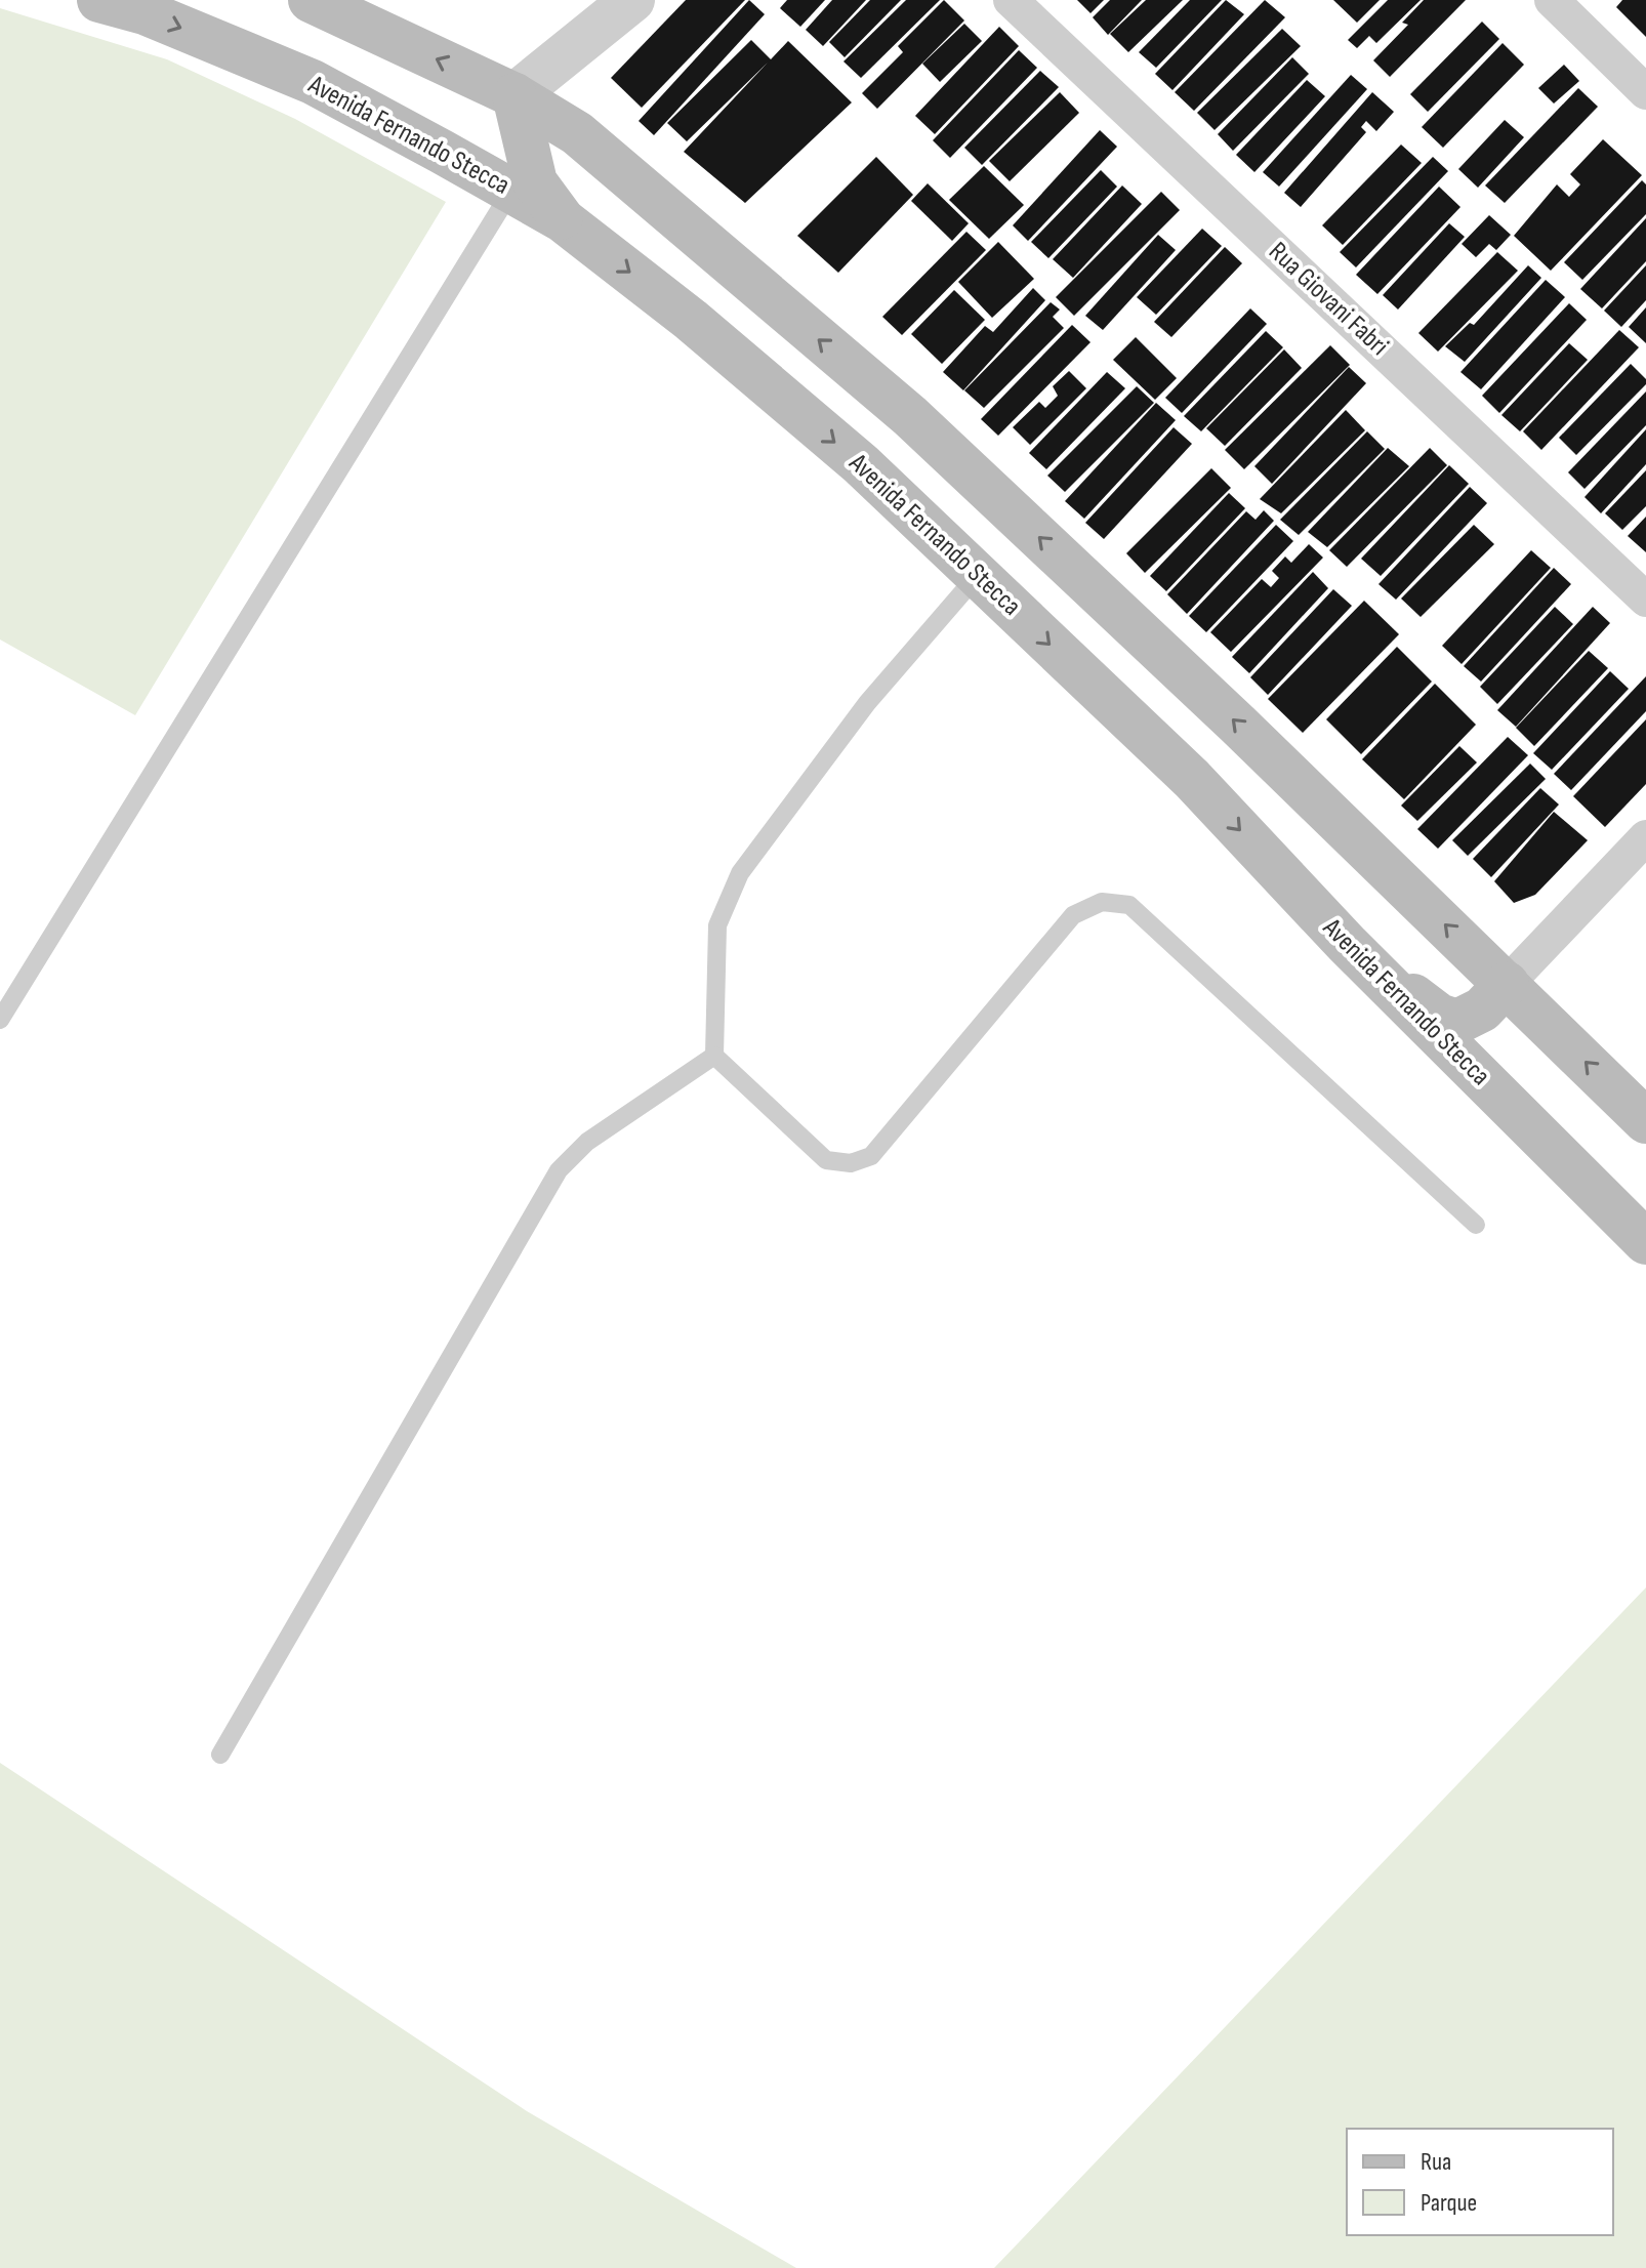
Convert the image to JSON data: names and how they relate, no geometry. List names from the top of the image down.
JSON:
{
  "streets": {
    "main road": ["Avenida Fernando Stecca"],
    "street": ["Rua Giovani Fabri"]
  },
  "legend": ["Rua", "Parque"]
}
